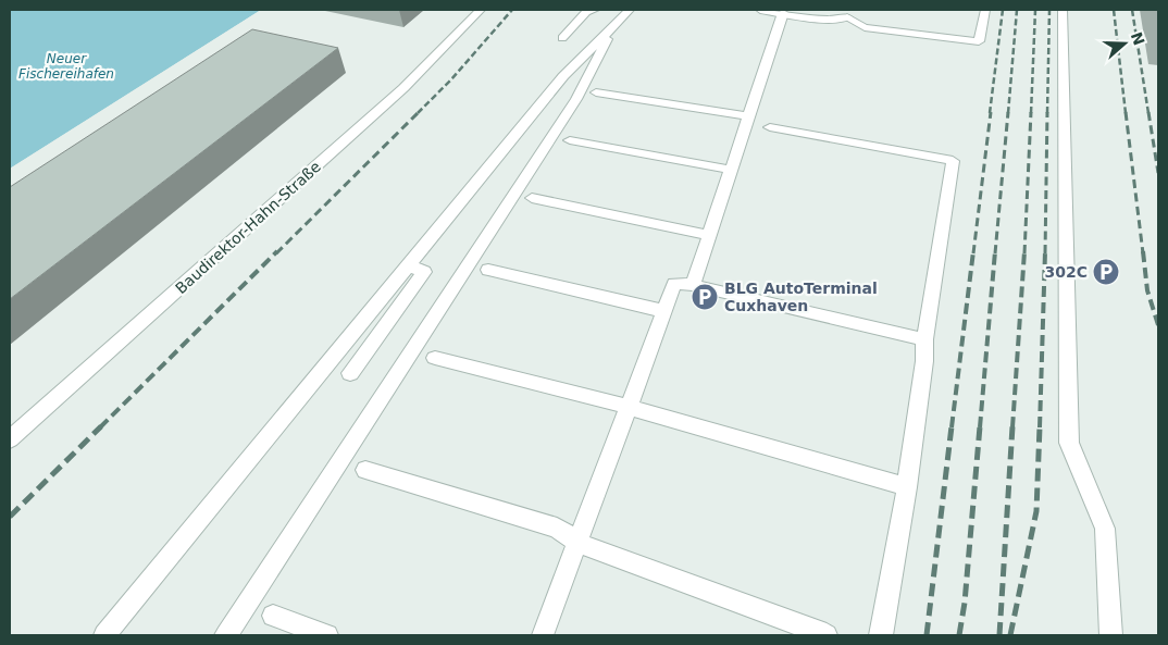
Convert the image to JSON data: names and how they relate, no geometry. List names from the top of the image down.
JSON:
{
  "streets": {
    "street": ["Baudirektor-Hahn-Straße"]
  },
  "water": ["Neuer Fischereihafen"],
  "places": {
    "parking": ["302C", "BLG AutoTerminal Cuxhaven"]
  },
  "north": "right"
}
